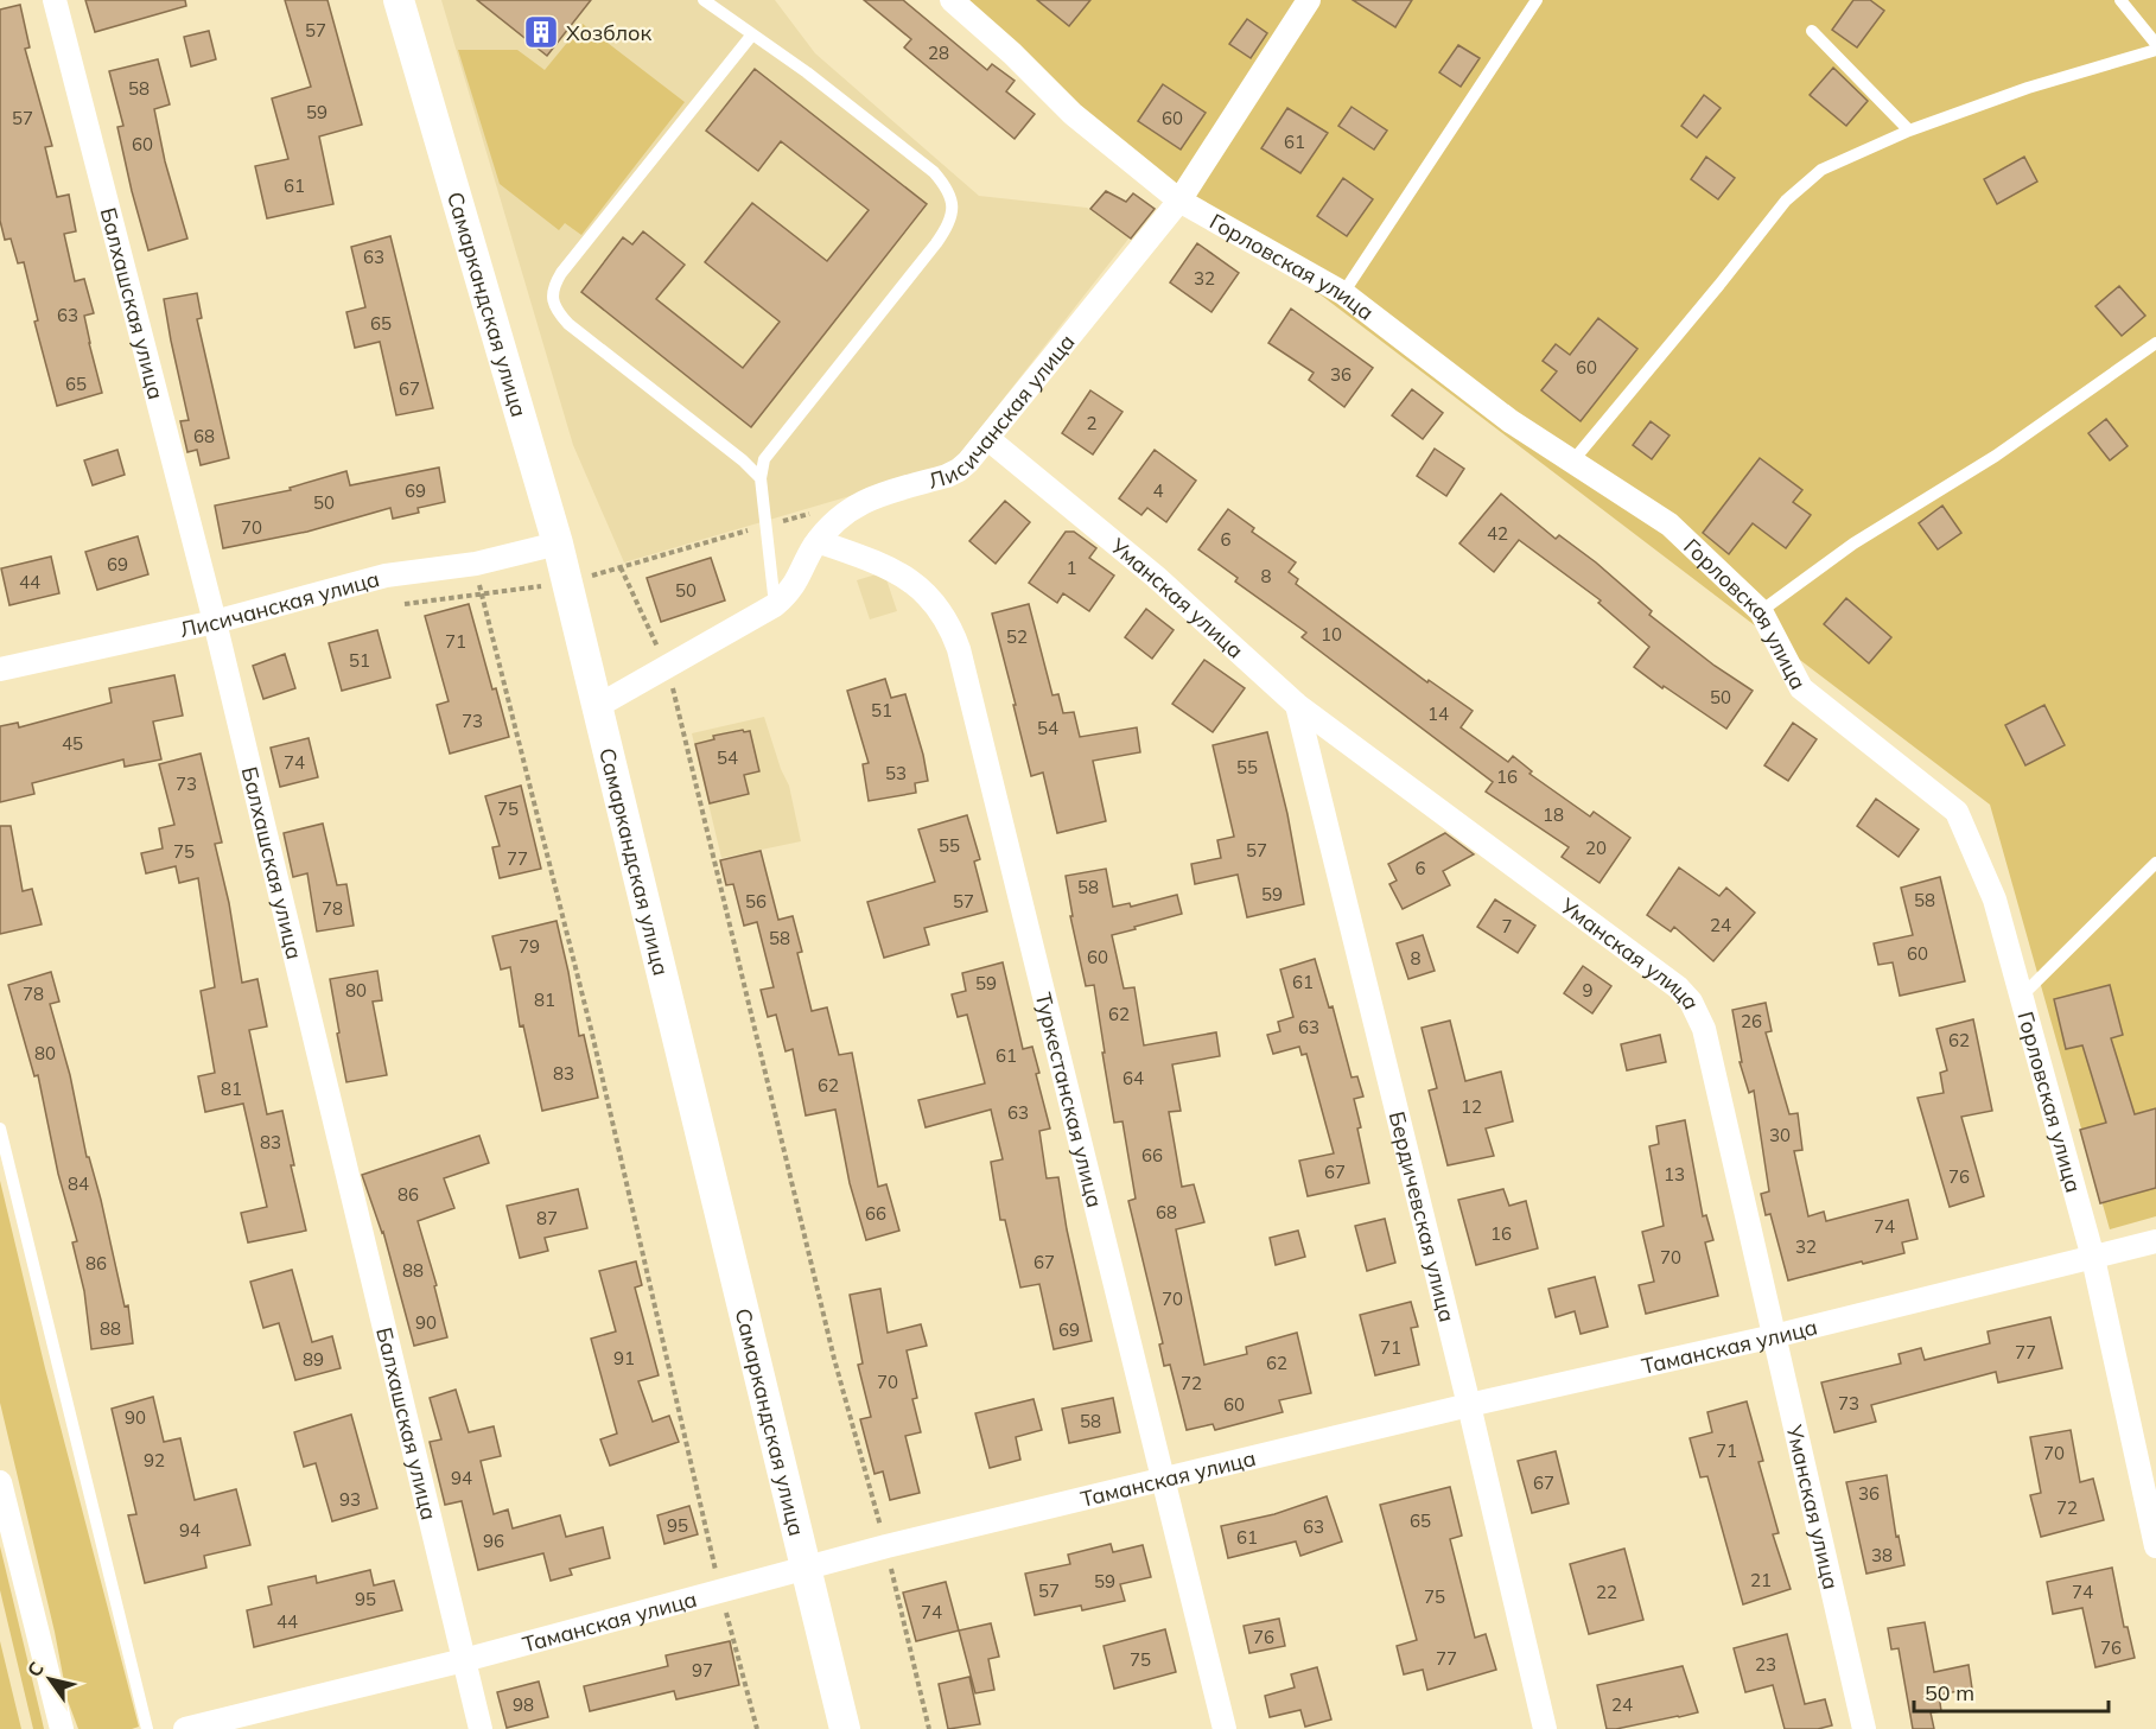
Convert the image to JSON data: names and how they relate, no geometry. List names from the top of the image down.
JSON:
{
  "streets": {
    "street": [
      "Горловская улица",
      "Балхашская улица",
      "Самаркандская улица",
      "Лисичанская улица",
      "Уманская улица",
      "Туркестанская улица",
      "Бердичевская улица",
      "Таманская улица"
    ]
  },
  "crossings": [
    ["Горловская улица", "Лисичанская улица"],
    ["Горловская улица", "Таманская улица"],
    ["Балхашская улица", "Лисичанская улица"],
    ["Балхашская улица", "Таманская улица"],
    ["Самаркандская улица", "Лисичанская улица"],
    ["Самаркандская улица", "Таманская улица"],
    ["Лисичанская улица", "Уманская улица"],
    ["Лисичанская улица", "Туркестанская улица"],
    ["Уманская улица", "Бердичевская улица"],
    ["Уманская улица", "Таманская улица"],
    ["Туркестанская улица", "Таманская улица"],
    ["Бердичевская улица", "Таманская улица"]
  ],
  "places": {
    "building": ["Хозблок"]
  },
  "house_numbers": [
    "57",
    "28",
    "58",
    "59",
    "57",
    "60",
    "61",
    "60",
    "61",
    "63",
    "32",
    "63",
    "65",
    "60",
    "36",
    "65",
    "67",
    "2",
    "68",
    "69",
    "4",
    "50",
    "70",
    "42",
    "6",
    "69",
    "1",
    "8",
    "44",
    "50",
    "10",
    "52",
    "71",
    "51",
    "50",
    "51",
    "14",
    "73",
    "54",
    "45",
    "54",
    "74",
    "55",
    "53",
    "16",
    "73",
    "75",
    "18",
    "55",
    "20",
    "57",
    "75",
    "77",
    "6",
    "58",
    "59",
    "58",
    "56",
    "57",
    "78",
    "24",
    "7",
    "58",
    "79",
    "60",
    "60",
    "8",
    "61",
    "59",
    "80",
    "9",
    "78",
    "81",
    "62",
    "26",
    "63",
    "62",
    "80",
    "61",
    "83",
    "64",
    "62",
    "81",
    "12",
    "63",
    "30",
    "83",
    "66",
    "67",
    "13",
    "76",
    "84",
    "86",
    "68",
    "66",
    "87",
    "74",
    "16",
    "32",
    "70",
    "67",
    "86",
    "88",
    "70",
    "90",
    "88",
    "69",
    "71",
    "77",
    "91",
    "89",
    "62",
    "70",
    "72",
    "73",
    "60",
    "90",
    "58",
    "71",
    "70",
    "92",
    "94",
    "67",
    "36",
    "93",
    "72",
    "65",
    "95",
    "63",
    "94",
    "61",
    "96",
    "38",
    "21",
    "59",
    "57",
    "22",
    "74",
    "75",
    "95",
    "74",
    "44",
    "76",
    "76",
    "77",
    "75",
    "23",
    "97",
    "98",
    "24"
  ],
  "scale_bar": "50 m",
  "north": "top left"
}
